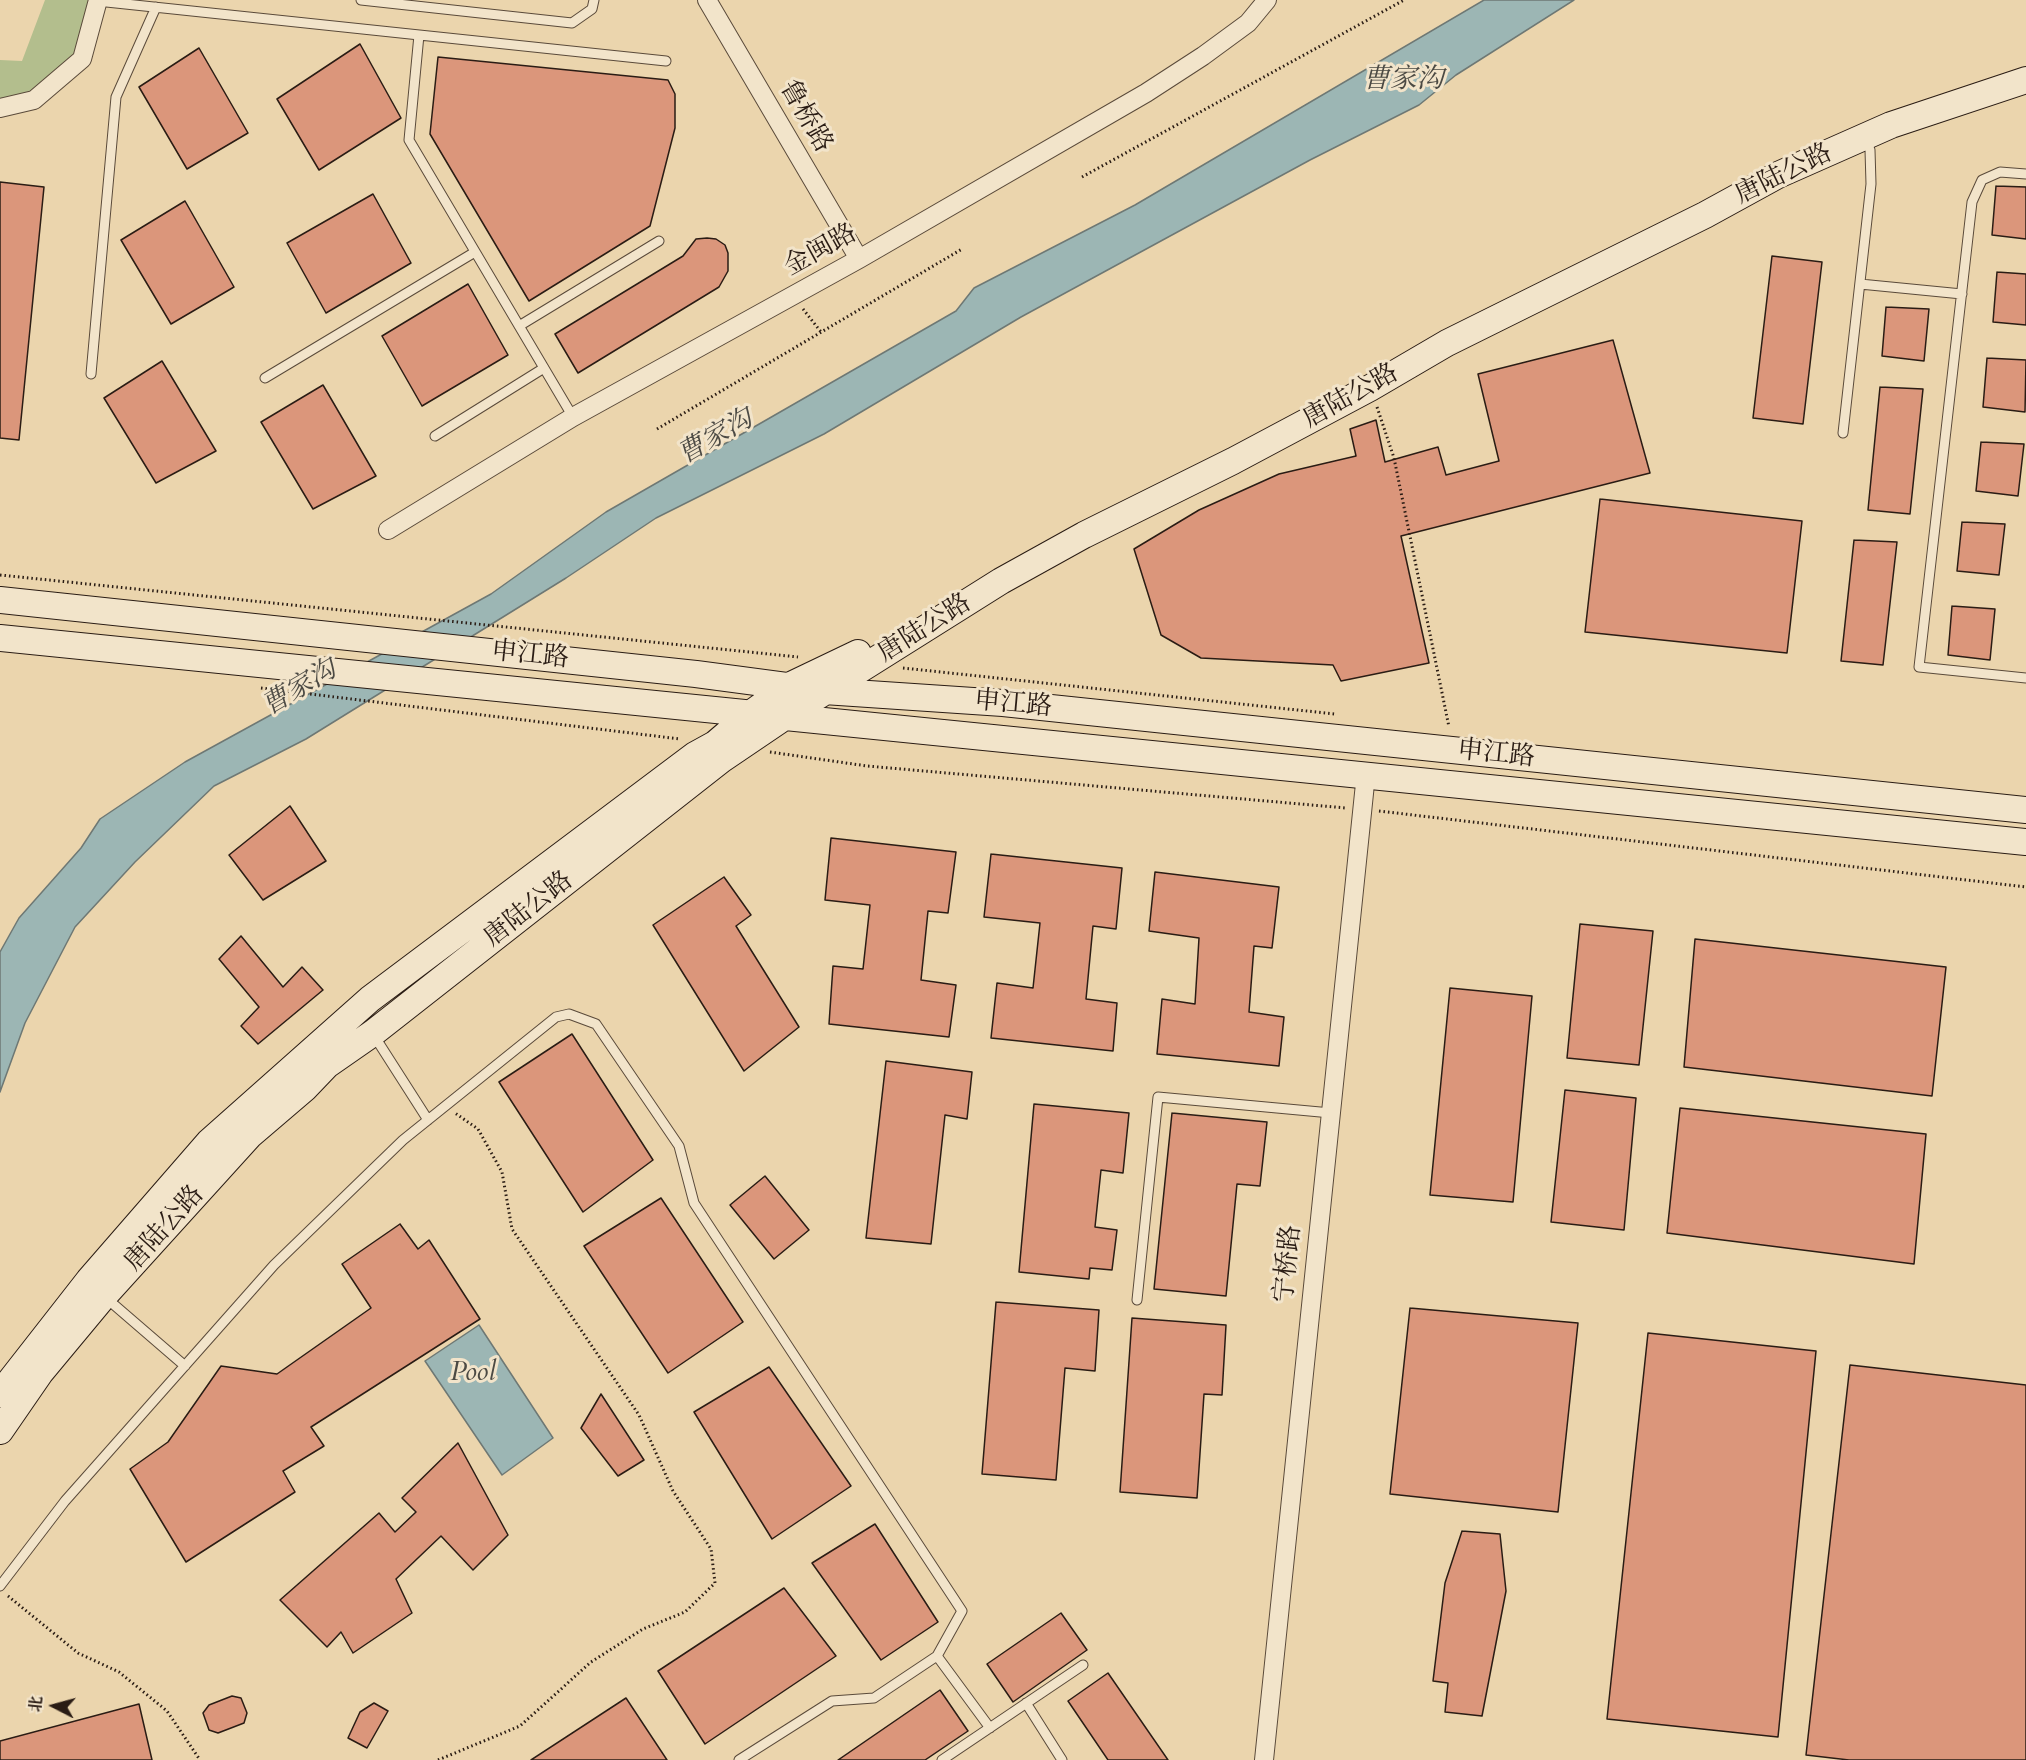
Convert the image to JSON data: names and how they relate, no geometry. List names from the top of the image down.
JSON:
{
  "streets": {
    "main road": ["唐陆公路", "申江路"],
    "street": ["鲁桥路", "金闽路", "宁桥路"]
  },
  "crossings": [
    ["鲁桥路", "金闽路"],
    ["唐陆公路", "申江路"],
    ["申江路", "宁桥路"]
  ],
  "water": ["曹家沟", "Pool"],
  "north": "left"
}
